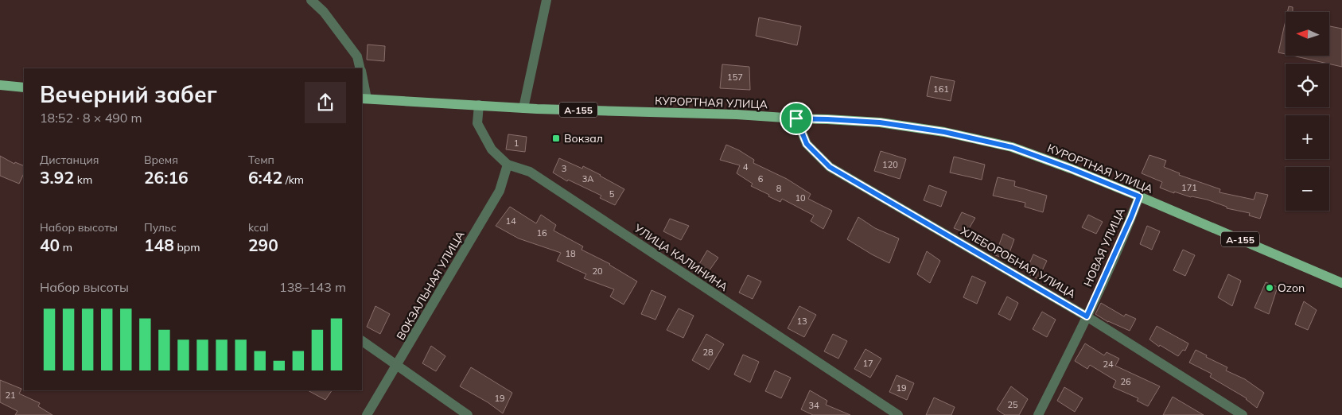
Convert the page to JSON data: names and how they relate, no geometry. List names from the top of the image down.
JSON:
{
  "streets": {
    "main road": ["КУРОРТНАЯ УЛИЦА", "А-155"],
    "street": [
      "НОВАЯ УЛИЦА",
      "УЛИЦА КАЛИНИНА",
      "ХЛЕБОРОБНАЯ УЛИЦА",
      "ВОКЗАЛЬНАЯ УЛИЦА"
    ]
  },
  "crossings": [
    ["КУРОРТНАЯ УЛИЦА", "НОВАЯ УЛИЦА"],
    ["КУРОРТНАЯ УЛИЦА", "УЛИЦА КАЛИНИНА"],
    ["КУРОРТНАЯ УЛИЦА", "ХЛЕБОРОБНАЯ УЛИЦА"],
    ["НОВАЯ УЛИЦА", "ХЛЕБОРОБНАЯ УЛИЦА"],
    ["УЛИЦА КАЛИНИНА", "ВОКЗАЛЬНАЯ УЛИЦА"]
  ],
  "places": {
    "transit": ["Вокзал"],
    "other": ["Ozon"]
  },
  "house_numbers": [
    "157",
    "161",
    "1",
    "120",
    "4",
    "3",
    "3А",
    "6",
    "171",
    "8",
    "5",
    "10",
    "14",
    "16",
    "18",
    "20",
    "13",
    "28",
    "17",
    "24",
    "26",
    "19",
    "21",
    "19",
    "25",
    "34"
  ],
  "north": "left",
  "page": {
    "map_buttons": ["+", "−"],
    "heading": ["Вечерний забег", "18:52 · 8 × 490 m"],
    "stats": [
      ["Дистанция", "3.92 km"],
      ["Время", "26:16"],
      ["Темп", "6:42 /km"],
      ["Набор высоты", "40 m"],
      ["Пульс", "148 bpm"],
      ["kcal", "290"]
    ],
    "chart": ["Набор высоты", "138–143 m"]
  }
}
